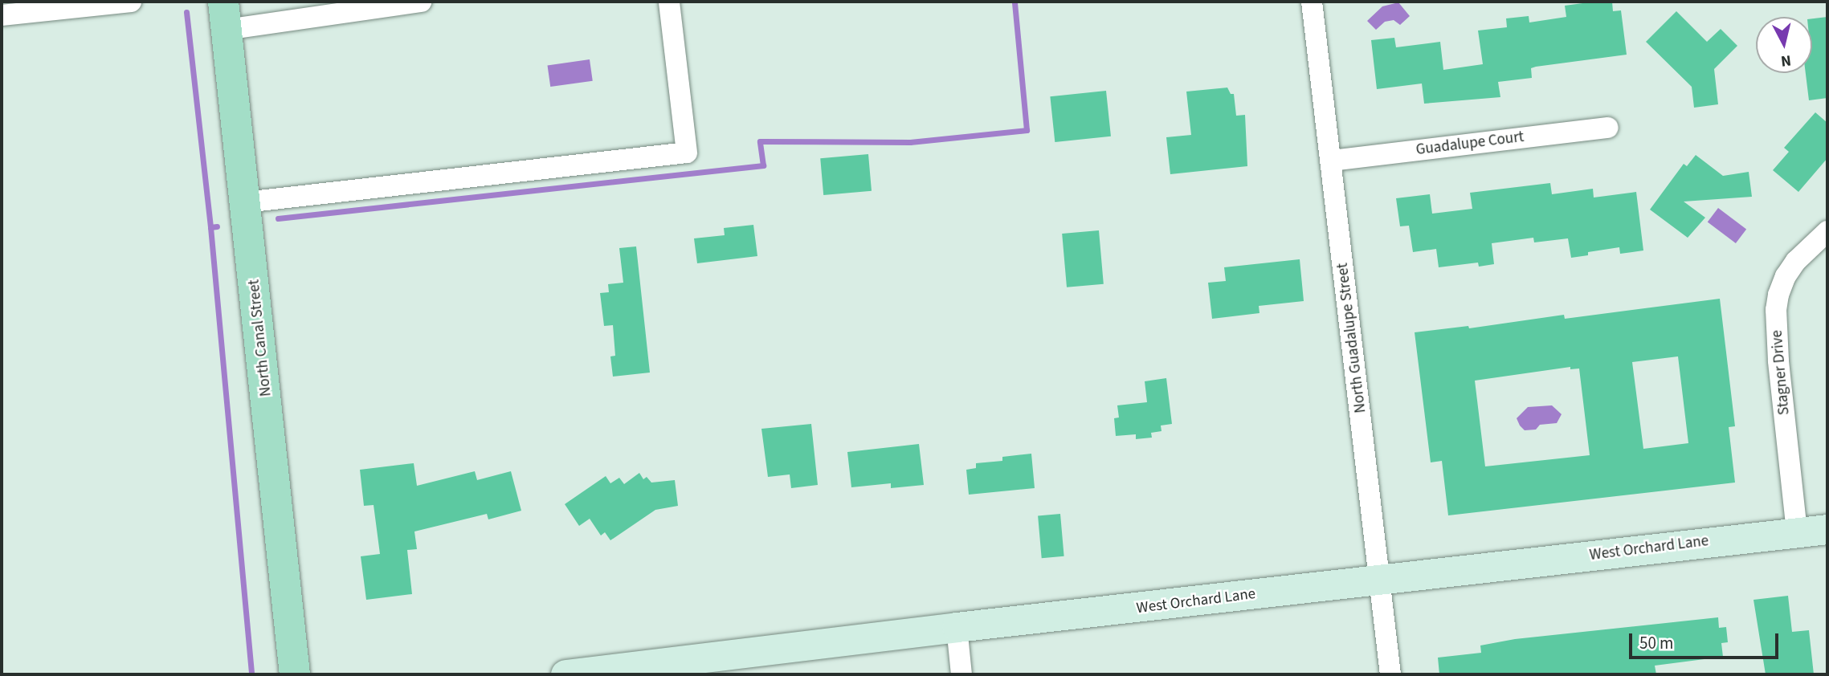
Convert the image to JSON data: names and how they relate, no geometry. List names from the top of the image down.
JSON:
{
  "streets": {
    "main road": ["North Canal Street"],
    "street": [
      "Guadalupe Court",
      "North Guadalupe Street",
      "Stagner Drive",
      "West Orchard Lane"
    ]
  },
  "crossings": [
    ["Guadalupe Court", "North Guadalupe Street"],
    ["North Guadalupe Street", "West Orchard Lane"],
    ["Stagner Drive", "West Orchard Lane"]
  ],
  "scale_bar": "50 m",
  "north": "bottom"
}
